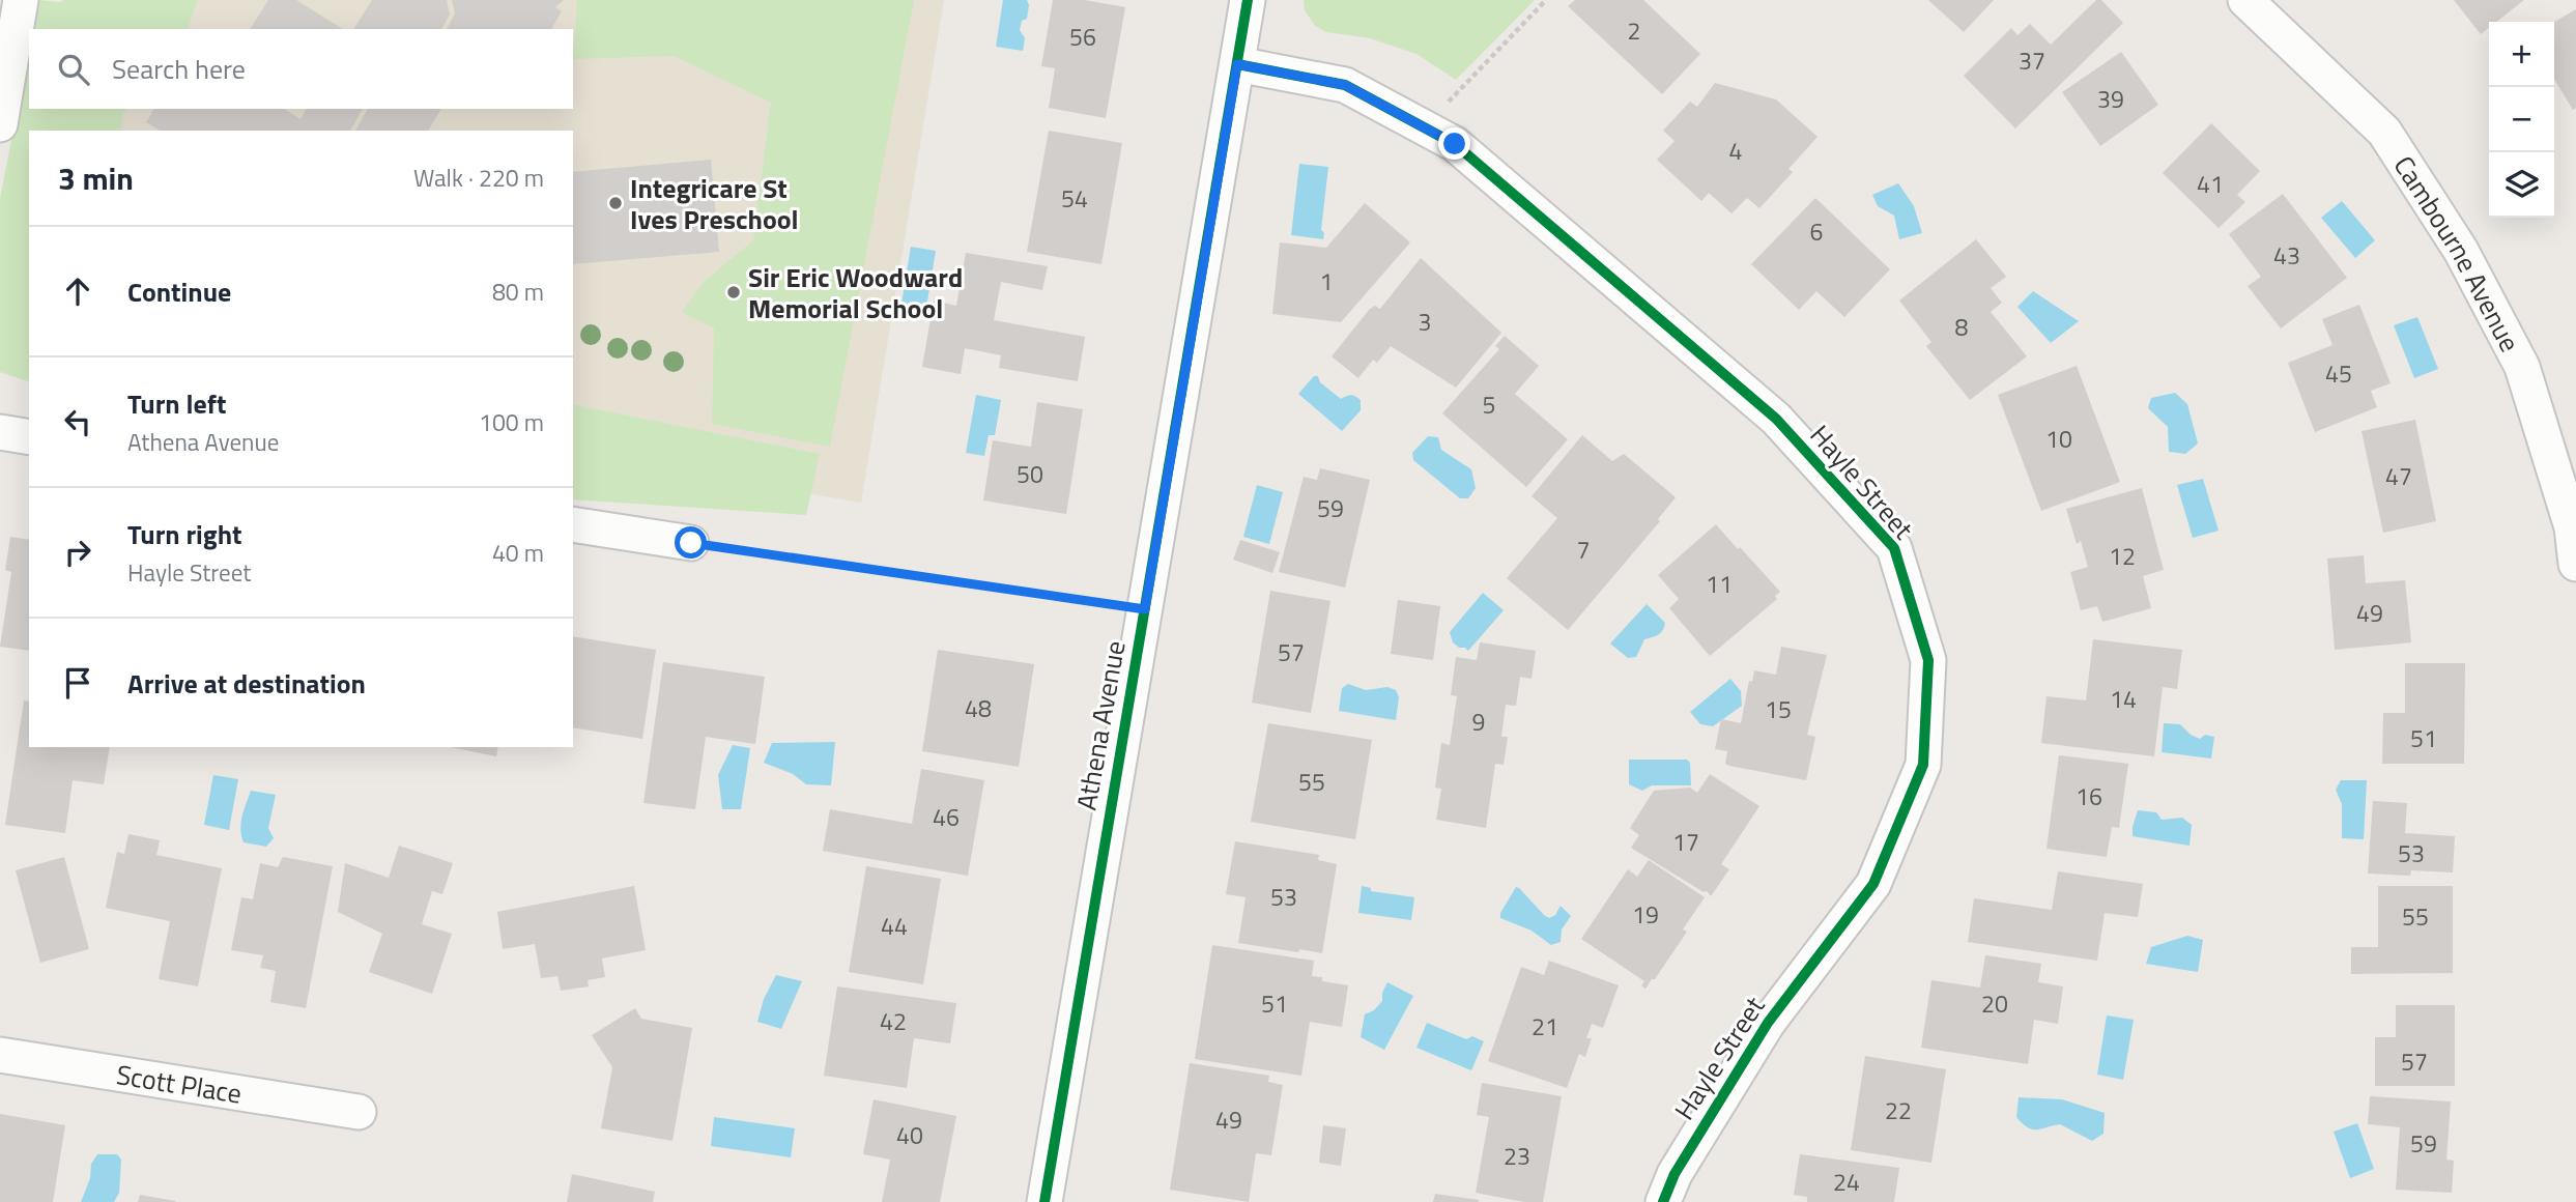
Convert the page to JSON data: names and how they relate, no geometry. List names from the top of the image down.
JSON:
{
  "streets": {
    "street": [
      "Cambourne Avenue",
      "Hayle Street",
      "Athena Avenue",
      "Scott Place"
    ]
  },
  "crossings": [
    ["Hayle Street", "Athena Avenue"]
  ],
  "places": ["Integricare St Ives Preschool", "Sir Eric Woodward Memorial School"],
  "house_numbers": [
    "2",
    "56",
    "37",
    "39",
    "4",
    "41",
    "54",
    "6",
    "43",
    "1",
    "3",
    "8",
    "45",
    "5",
    "10",
    "50",
    "47",
    "59",
    "7",
    "12",
    "11",
    "49",
    "57",
    "14",
    "48",
    "15",
    "9",
    "51",
    "55",
    "16",
    "46",
    "17",
    "53",
    "53",
    "19",
    "55",
    "44",
    "51",
    "20",
    "42",
    "21",
    "57",
    "22",
    "49",
    "40",
    "59",
    "23",
    "24"
  ],
  "page": {
    "map_buttons": ["+", "−"],
    "search": "Search here",
    "heading": ["3 min", "Walk · 220 m"],
    "list": [
      ["Continue", "80 m"],
      ["Turn left", "Athena Avenue", "100 m"],
      ["Turn right", "Hayle Street", "40 m"],
      "Arrive at destination"
    ]
  }
}
